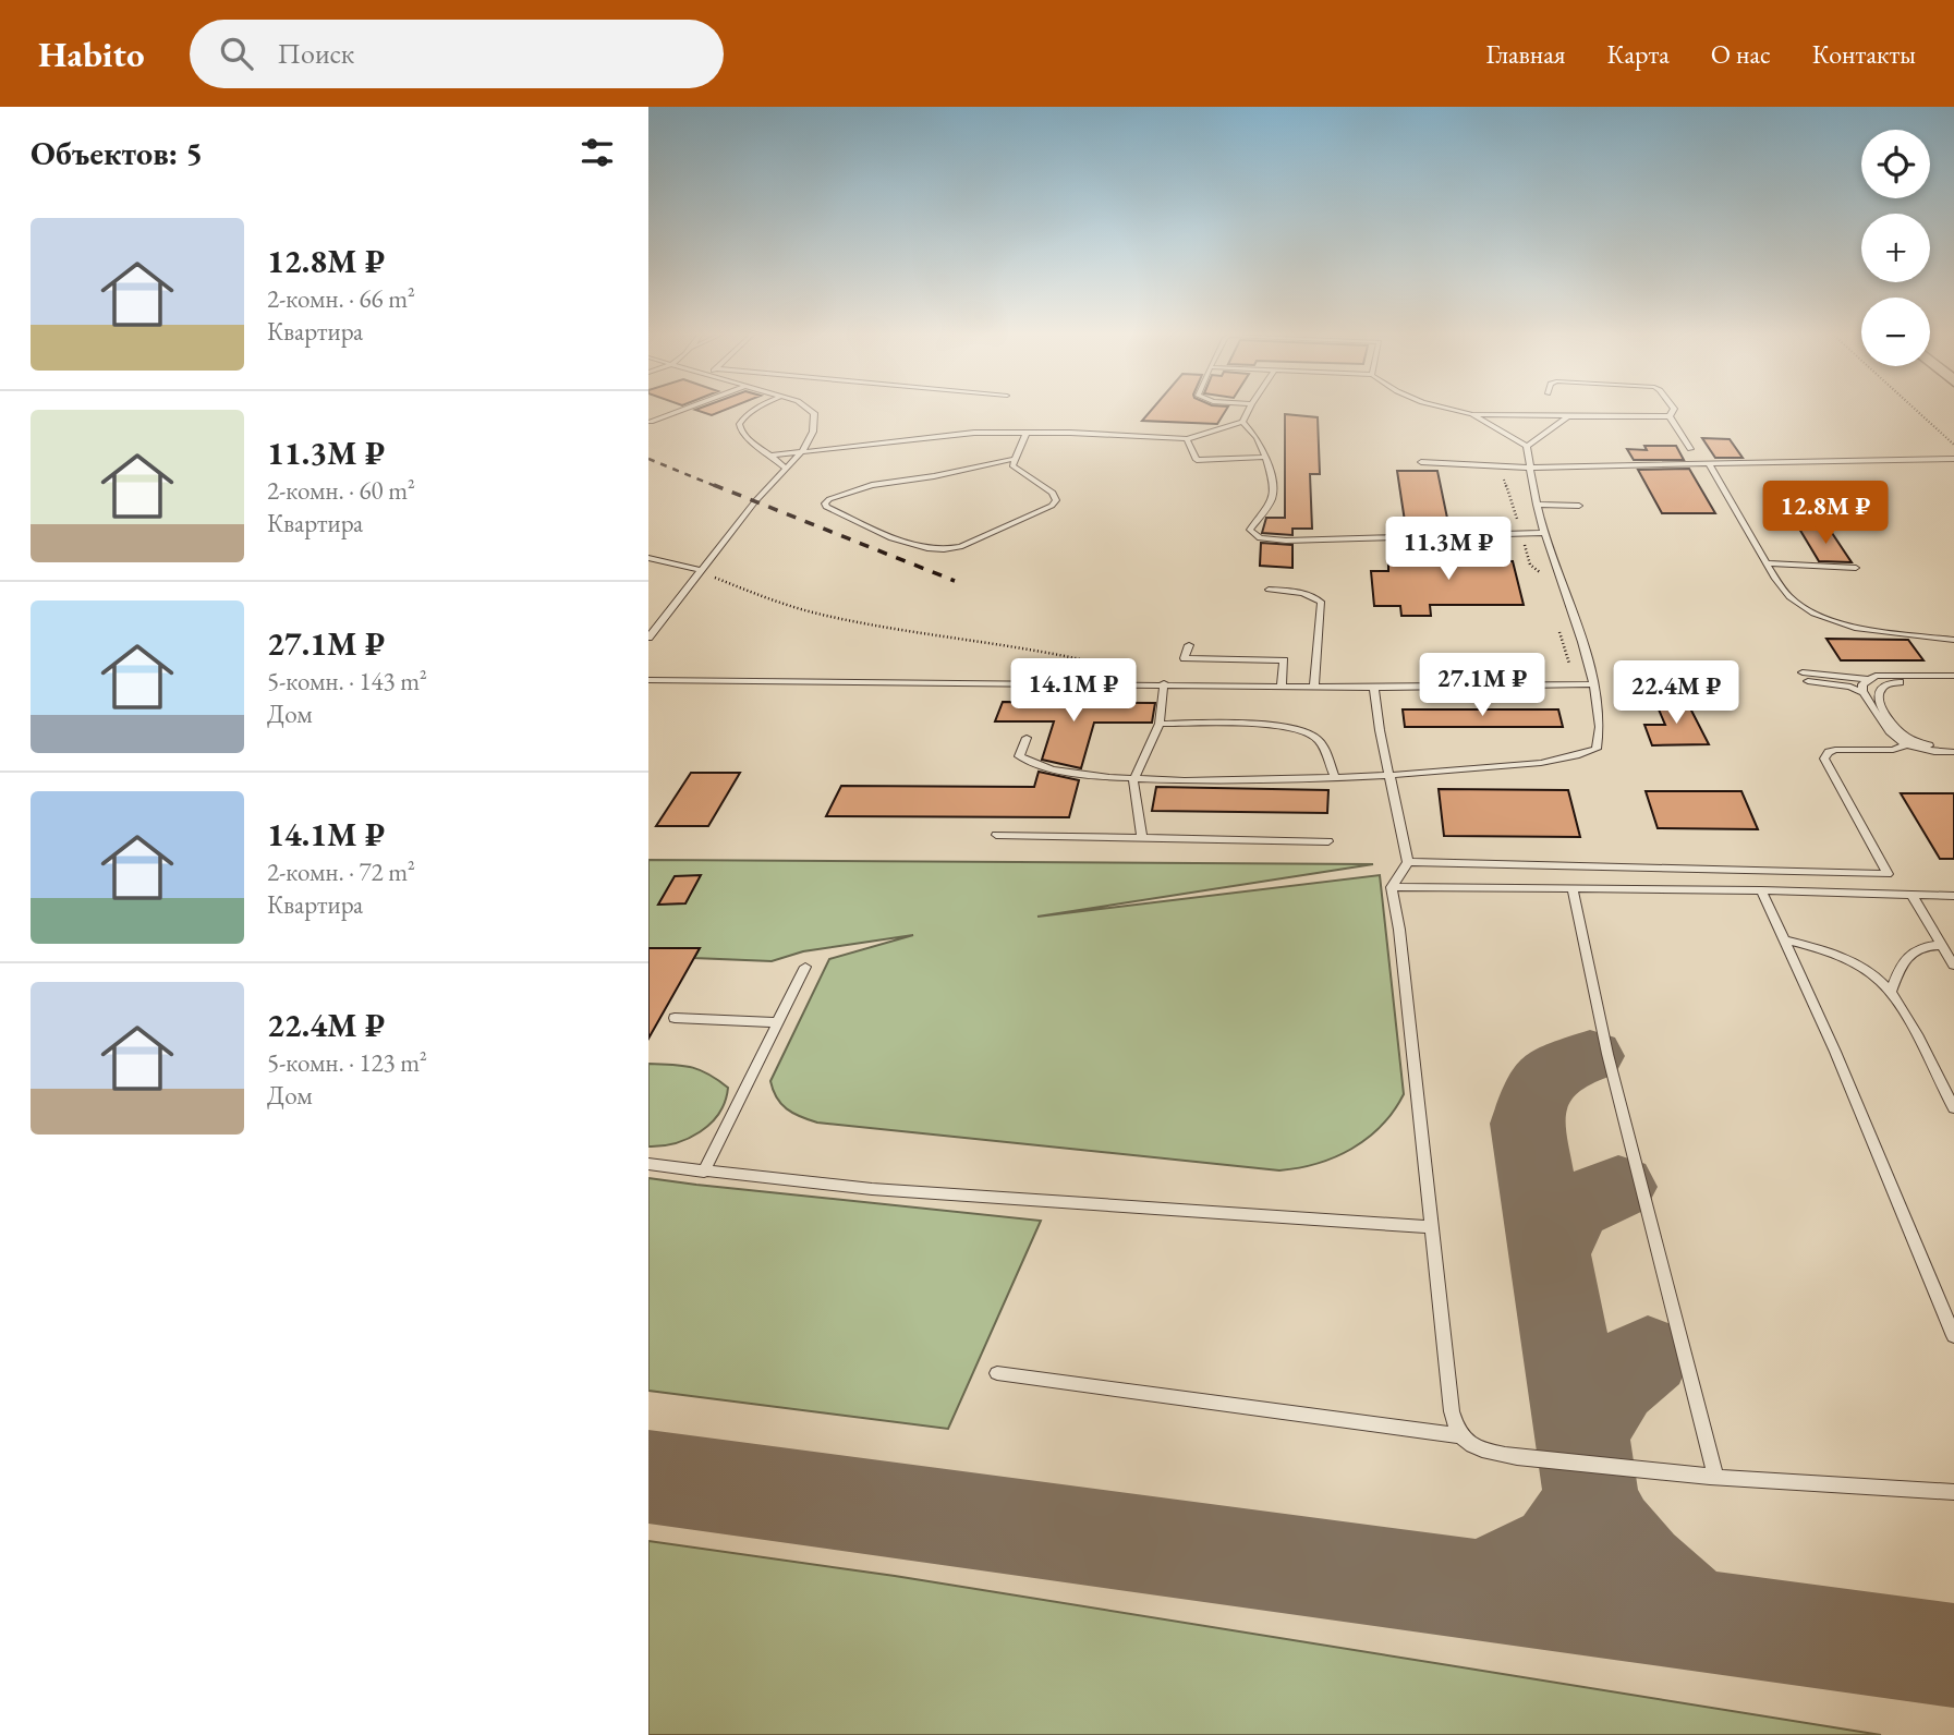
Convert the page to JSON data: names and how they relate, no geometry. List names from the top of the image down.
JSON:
{
  "page": {
    "header": "Habito",
    "search": "Поиск",
    "nav": [
      "Главная",
      "Карта",
      "О нас",
      "Контакты"
    ],
    "heading": "Объектов: 5",
    "map_buttons": ["+", "−"],
    "list": [
      {
        "name": "12.8M ₽",
        "note": "2-комн. · 66 m² · Квартира"
      },
      {
        "name": "11.3M ₽",
        "note": "2-комн. · 60 m² · Квартира"
      },
      {
        "name": "27.1M ₽",
        "note": "5-комн. · 143 m² · Дом"
      },
      {
        "name": "14.1M ₽",
        "note": "2-комн. · 72 m² · Квартира"
      },
      {
        "name": "22.4M ₽",
        "note": "5-комн. · 123 m² · Дом"
      }
    ],
    "price": [
      "12.8M ₽",
      "11.3M ₽",
      "27.1M ₽",
      "14.1M ₽",
      "22.4M ₽"
    ]
  }
}
